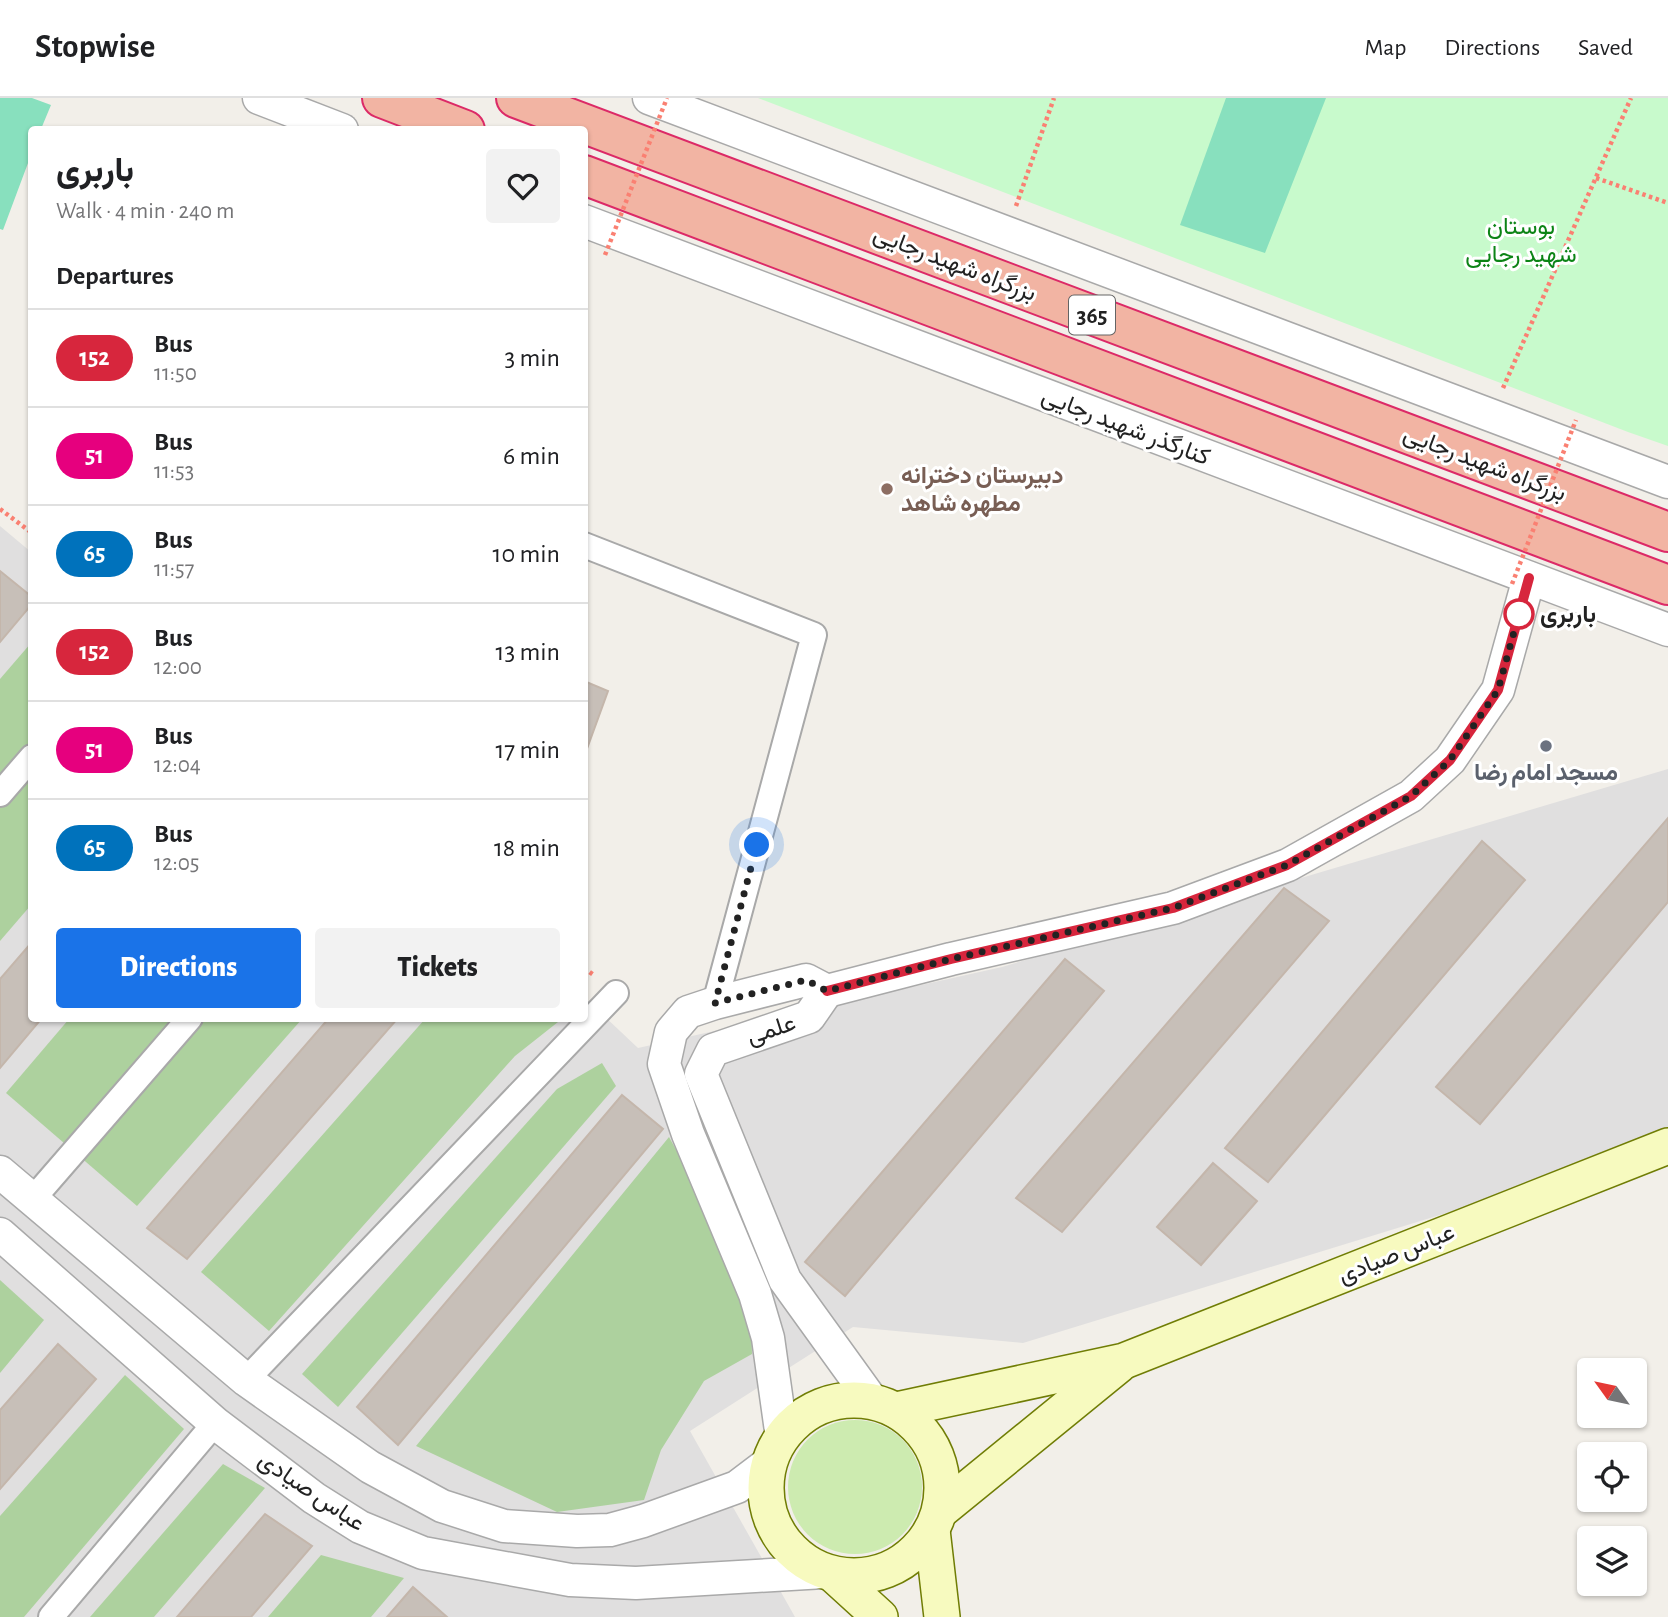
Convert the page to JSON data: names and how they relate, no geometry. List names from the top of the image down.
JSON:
{
  "streets": {
    "highway": ["بزرگراه شهید رجایی", "365"],
    "main road": ["عباس صیادی"],
    "street": ["کنارگذر شهید رجایی", "علمی"]
  },
  "parks": ["بوستان شهید رجایی"],
  "places": ["دبیرستان دخترانه مطهره شاهد", "باربری", "مسجد امام رضا"],
  "lines": ["bus line 152"],
  "north": "top left",
  "page": {
    "header": "Stopwise",
    "nav": ["Map", "Directions", "Saved"],
    "heading": [
      ["باربری", "Walk · 4 min · 240 m"],
      "Departures"
    ],
    "list": [
      {
        "mark": "152",
        "name": "Bus",
        "note": "11:50",
        "value": "3 min"
      },
      {
        "mark": "51",
        "name": "Bus",
        "note": "11:53",
        "value": "6 min"
      },
      {
        "mark": "65",
        "name": "Bus",
        "note": "11:57",
        "value": "10 min"
      },
      {
        "mark": "152",
        "name": "Bus",
        "note": "12:00",
        "value": "13 min"
      },
      {
        "mark": "51",
        "name": "Bus",
        "note": "12:04",
        "value": "17 min"
      },
      {
        "mark": "65",
        "name": "Bus",
        "note": "12:05",
        "value": "18 min"
      }
    ],
    "buttons": ["Directions", "Tickets"]
  }
}
